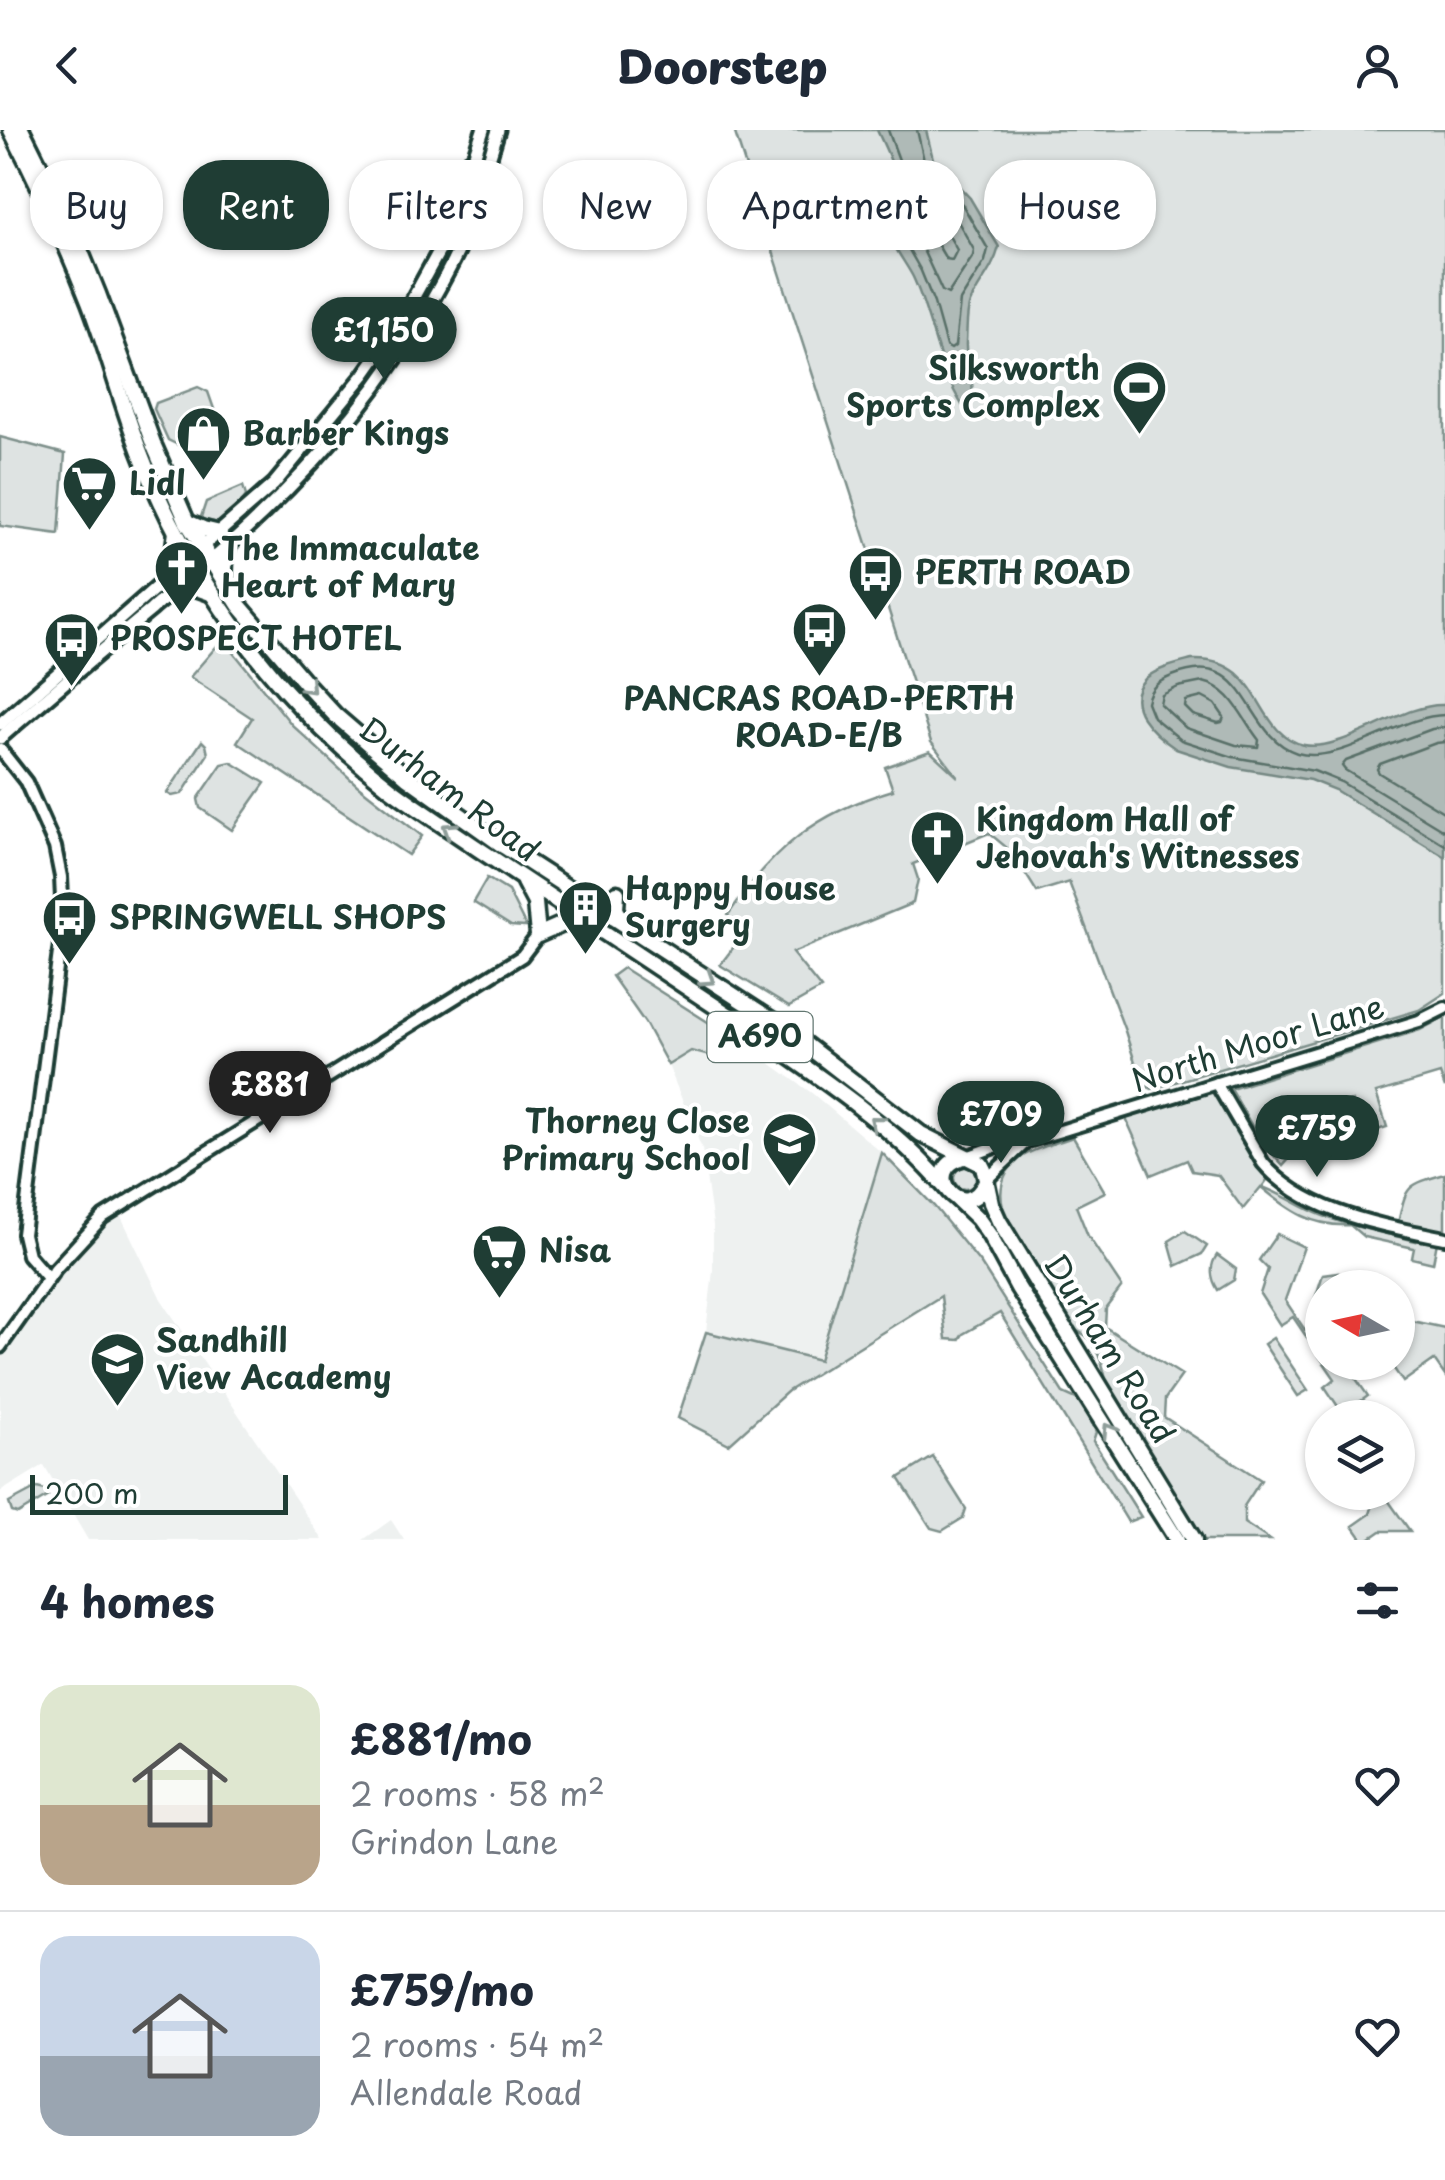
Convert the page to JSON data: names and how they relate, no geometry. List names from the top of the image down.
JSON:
{
  "streets": {
    "highway": ["Durham Road", "A690"],
    "street": ["North Moor Lane"]
  },
  "crossings": [
    ["Durham Road", "North Moor Lane"]
  ],
  "places": {
    "sports": ["Silksworth Sports Complex"],
    "shop": ["Barber Kings"],
    "supermarket": ["Lidl", "Nisa"],
    "church": ["The Immaculate Heart of Mary", "Kingdom Hall of Jehovah's Witnesses"],
    "bus stop": [
      "PERTH ROAD",
      "PANCRAS ROAD-PERTH ROAD-E/B",
      "PROSPECT HOTEL",
      "SPRINGWELL SHOPS"
    ],
    "building": ["Happy House Surgery"],
    "school or university": ["Thorney Close Primary School", "Sandhill View Academy"]
  },
  "scale_bar": "200 m",
  "north": "left",
  "page": {
    "header": "Doorstep",
    "chip": [
      "Buy",
      "Rent",
      "Filters",
      "New",
      "Apartment",
      "House"
    ],
    "price": [
      "£1,150",
      "£881",
      "£709",
      "£759"
    ],
    "scale": "200 m",
    "heading": "4 homes",
    "list": [
      {
        "name": "£881/mo",
        "note": "2 rooms · 58 m² · Grindon Lane"
      },
      {
        "name": "£759/mo",
        "note": "2 rooms · 54 m² · Allendale Road"
      }
    ]
  }
}
